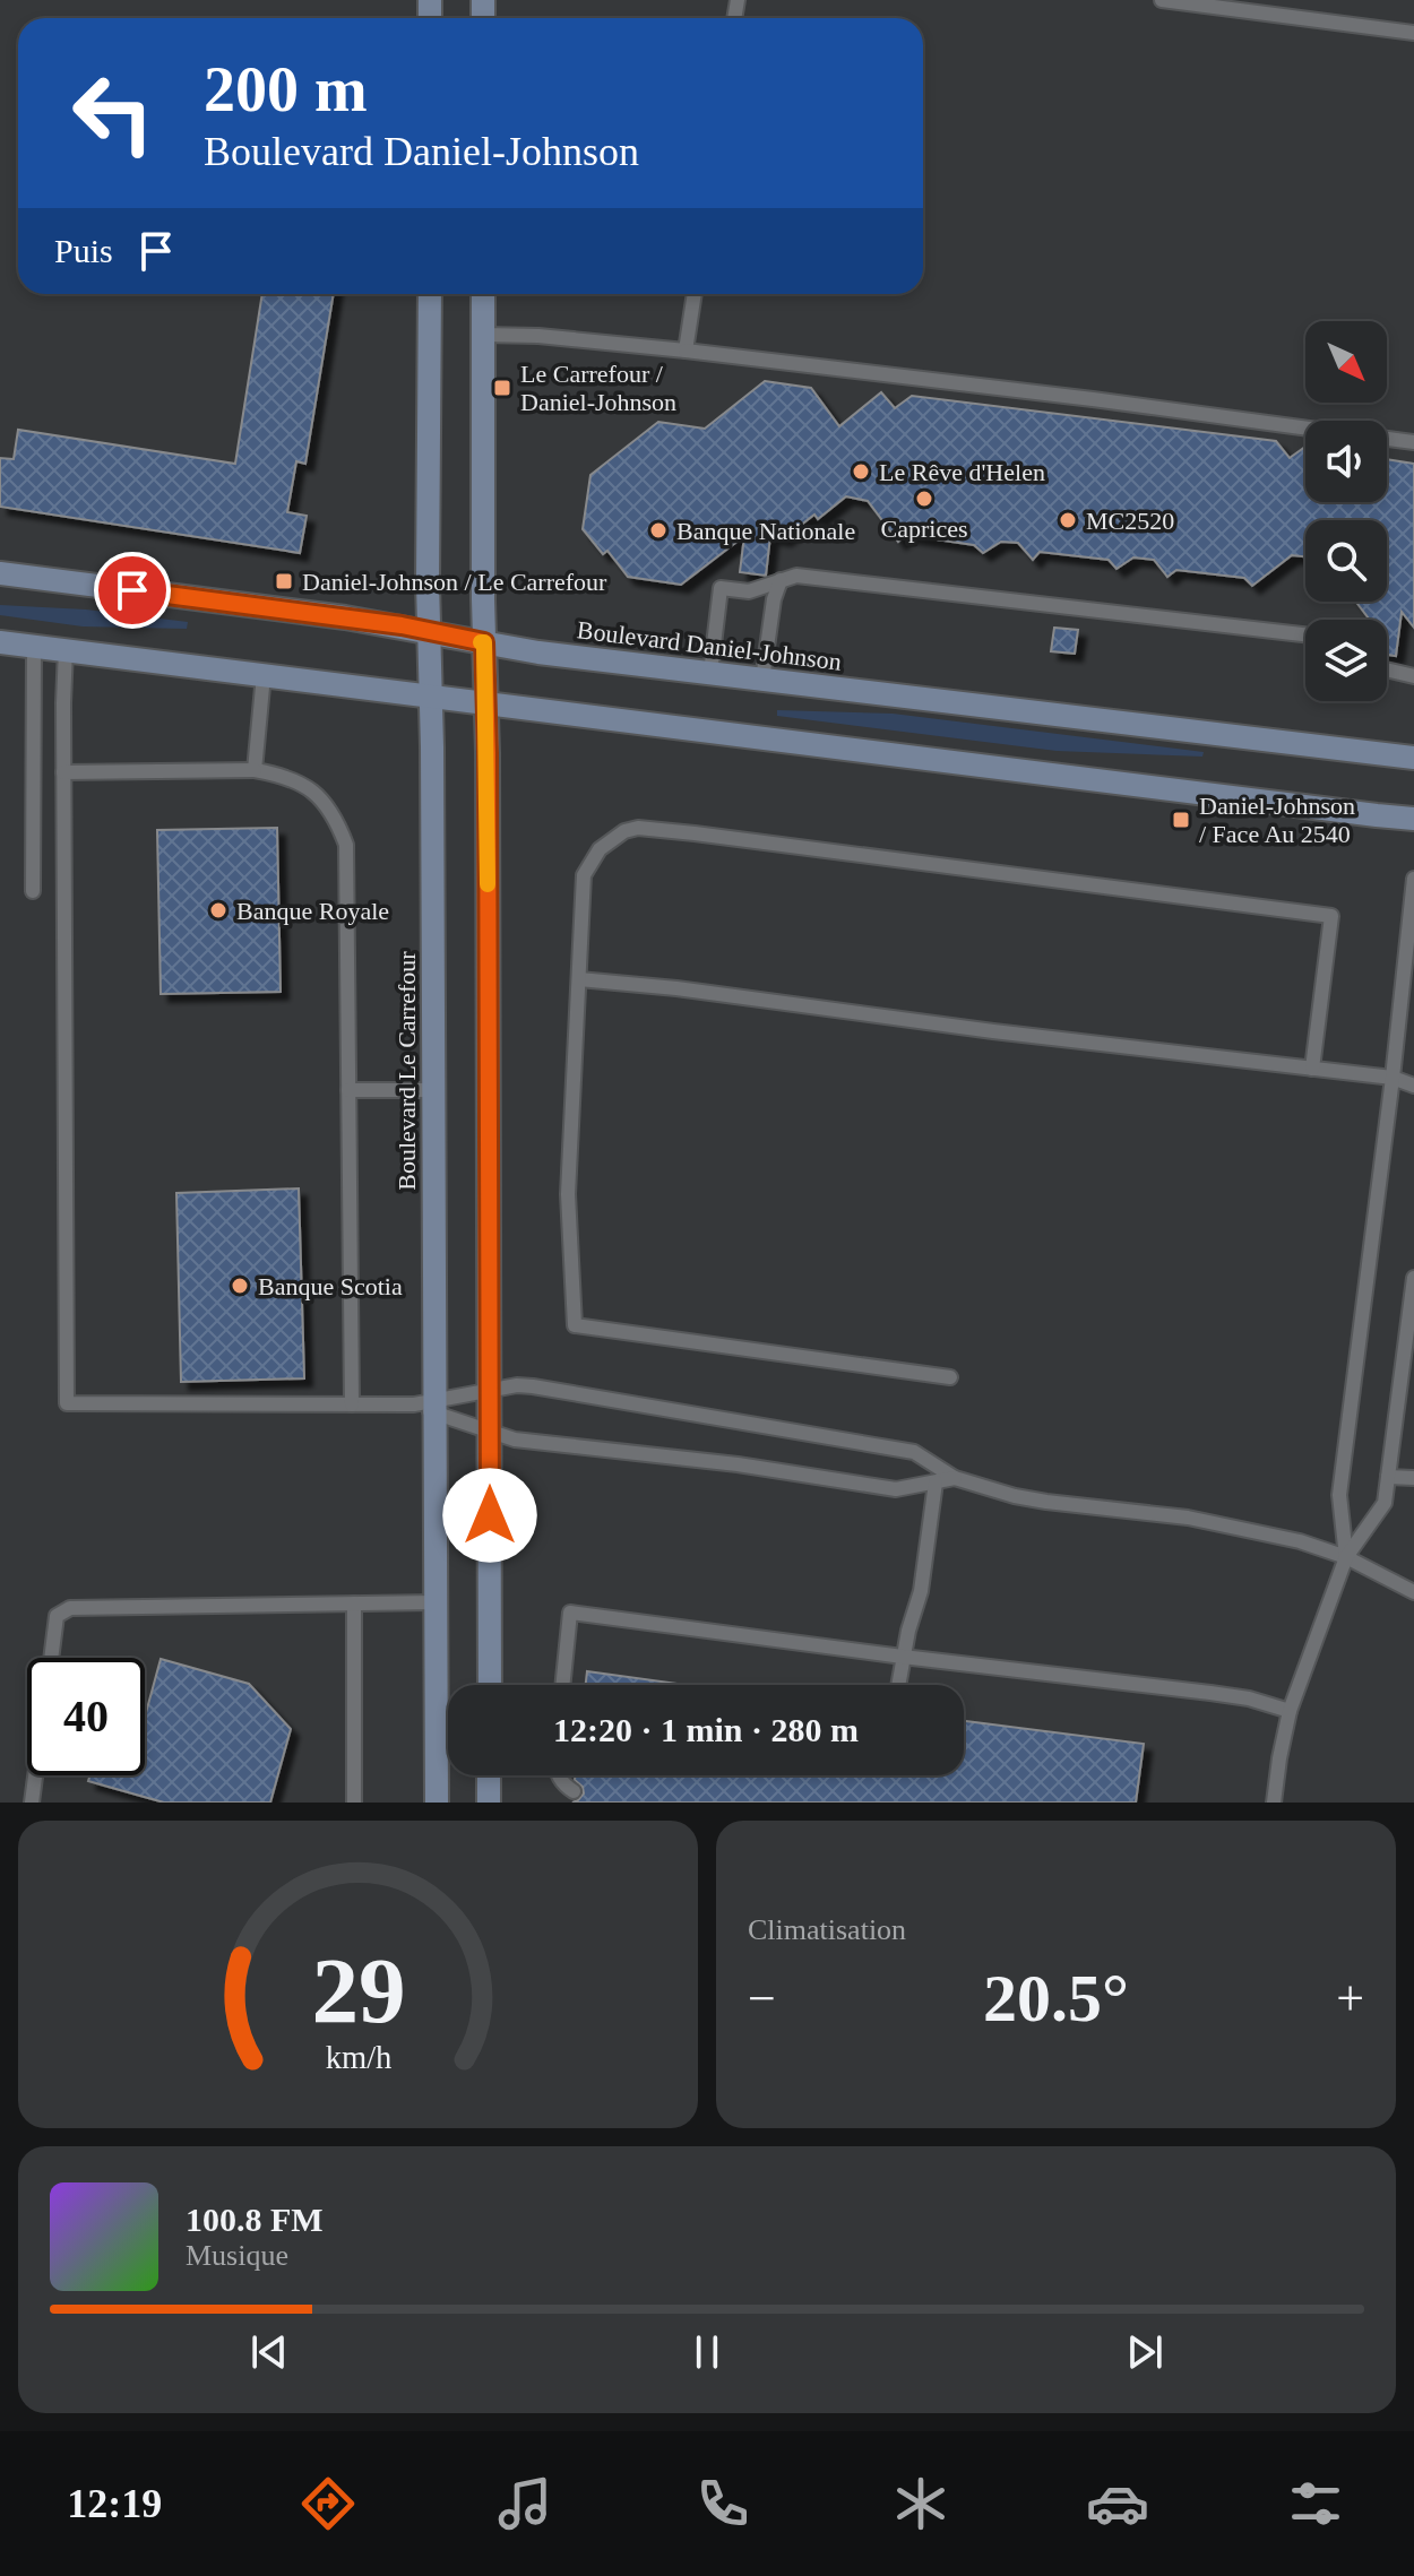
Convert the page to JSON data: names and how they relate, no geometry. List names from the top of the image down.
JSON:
{
  "streets": {
    "street": ["Boulevard Daniel-Johnson", "Boulevard Le Carrefour"]
  },
  "crossings": [
    ["Boulevard Daniel-Johnson", "Boulevard Le Carrefour"]
  ],
  "places": {
    "transit": ["Le Carrefour / Daniel-Johnson", "Daniel-Johnson / Le Carrefour", "Daniel-Johnson / Face Au 2540"],
    "other": [
      "Le Rêve d'Helen",
      "Caprices",
      "MC2520",
      "Banque Nationale",
      "Banque Royale",
      "Banque Scotia"
    ]
  },
  "north": "bottom right",
  "page": {
    "turn": ["200 m", "Boulevard Daniel-Johnson"],
    "then": "Puis",
    "limit": "40",
    "trip": "12:20 · 1 min · 280 m",
    "tile": "Climatisation",
    "heat": ["−", "20.5°", "+"],
    "song": ["100.8 FM", "Musique"],
    "tabs": "12:19",
    "gauge": ["29", "km/h"]
  }
}
